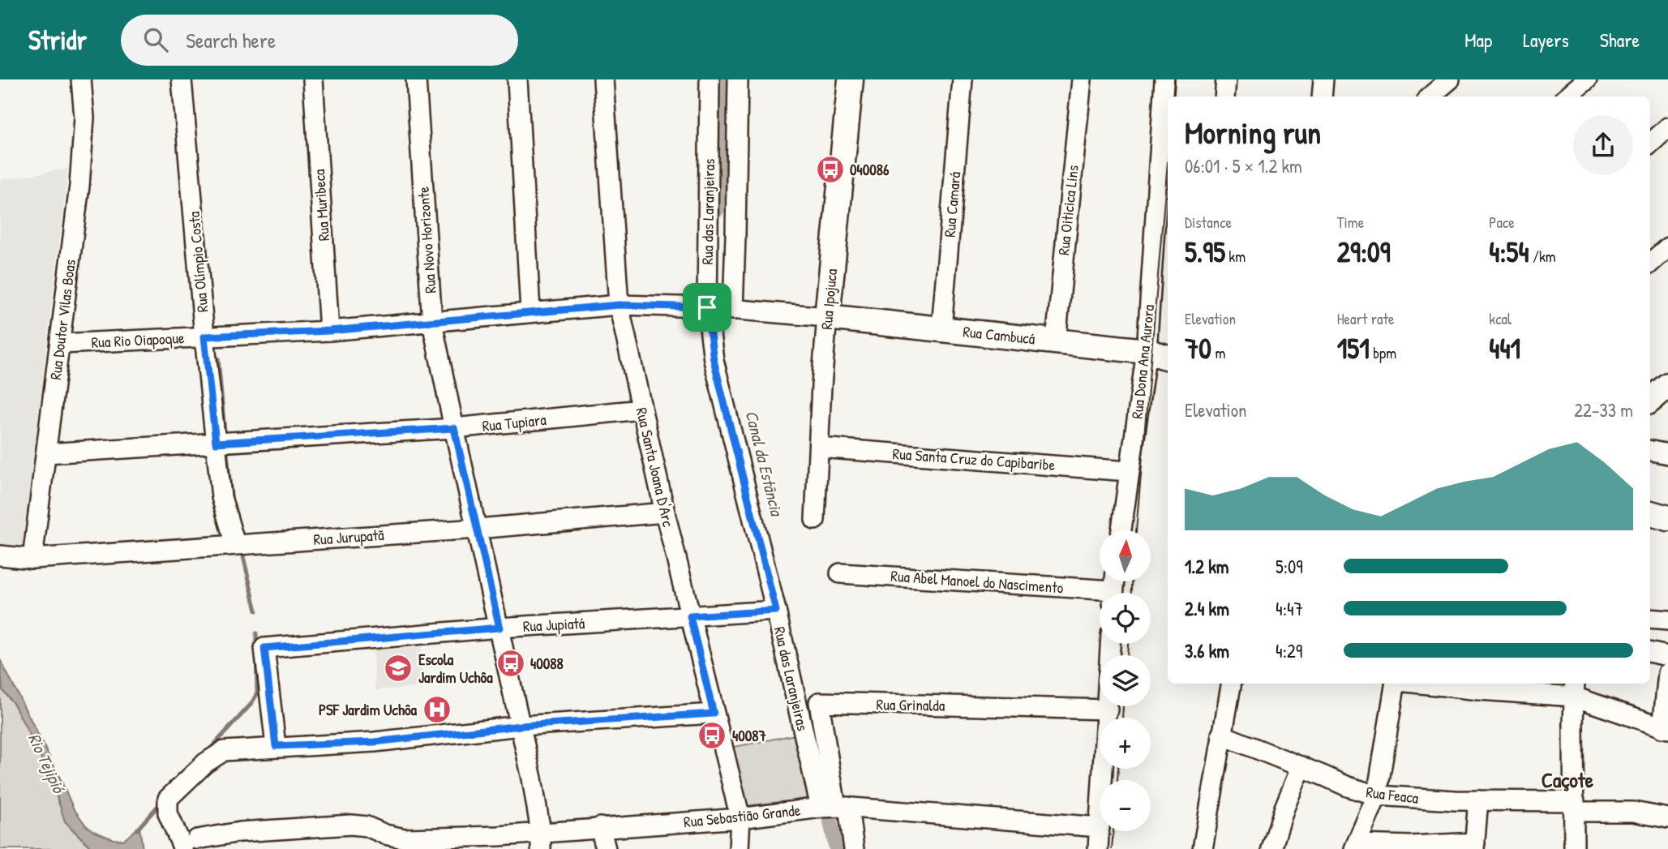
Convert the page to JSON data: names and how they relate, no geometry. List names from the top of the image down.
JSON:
{
  "streets": {
    "main road": ["Rua Ipojuca", "Rua Cambucá"],
    "street": [
      "Rua Camará",
      "Rua Muribeca",
      "Rua Oiticica Lins",
      "Rua das Laranjeiras",
      "Rua Novo Horizonte",
      "Rua Olímpio Costa",
      "Rua Doutor Vilas Boas",
      "Rua Rio Oiapoque",
      "Rua Dona Ana Aurora",
      "Rua Tupiara",
      "Rua Santa Cruz do Capibaribe",
      "Rua Santa Joana D'Arc",
      "Rua Jurupatã",
      "Rua Abel Manoel do Nascimento",
      "Rua Jupiatá",
      "Rua Grinalda",
      "Rua Feaca",
      "Rua Sebastião Grande"
    ]
  },
  "crossings": [
    ["Rua Camará", "Rua Cambucá"],
    ["Rua Muribeca", "Rua Rio Oiapoque"],
    ["Rua Oiticica Lins", "Rua Cambucá"],
    ["Rua das Laranjeiras", "Rua Rio Oiapoque"],
    ["Rua das Laranjeiras", "Rua Jupiatá"],
    ["Rua das Laranjeiras", "Rua Grinalda"],
    ["Rua das Laranjeiras", "Rua Sebastião Grande"],
    ["Rua Novo Horizonte", "Rua Rio Oiapoque"],
    ["Rua Novo Horizonte", "Rua Tupiara"],
    ["Rua Novo Horizonte", "Rua Jurupatã"],
    ["Rua Novo Horizonte", "Rua Jupiatá"],
    ["Rua Novo Horizonte", "Rua Sebastião Grande"],
    ["Rua Olímpio Costa", "Rua Rio Oiapoque"],
    ["Rua Olímpio Costa", "Rua Tupiara"],
    ["Rua Olímpio Costa", "Rua Jurupatã"],
    ["Rua Ipojuca", "Rua Cambucá"],
    ["Rua Ipojuca", "Rua Rio Oiapoque"],
    ["Rua Ipojuca", "Rua Santa Cruz do Capibaribe"],
    ["Rua Doutor Vilas Boas", "Rua Rio Oiapoque"],
    ["Rua Doutor Vilas Boas", "Rua Tupiara"],
    ["Rua Doutor Vilas Boas", "Rua Jurupatã"],
    ["Rua Cambucá", "Rua Rio Oiapoque"],
    ["Rua Cambucá", "Rua Dona Ana Aurora"],
    ["Rua Rio Oiapoque", "Rua Santa Joana D'Arc"],
    ["Rua Dona Ana Aurora", "Rua Santa Cruz do Capibaribe"],
    ["Rua Tupiara", "Rua Santa Joana D'Arc"],
    ["Rua Santa Joana D'Arc", "Rua Jurupatã"],
    ["Rua Santa Joana D'Arc", "Rua Jupiatá"],
    ["Rua Santa Joana D'Arc", "Rua Sebastião Grande"],
    ["Rua Grinalda", "Rua Sebastião Grande"]
  ],
  "districts": ["Caçote"],
  "water": ["Canal da Estância", "Rio Tejipió"],
  "places": {
    "bus stop": ["040086", "40088", "40087"],
    "school or university": ["Escola Jardim Uchôa"],
    "hospital": ["PSF Jardim Uchôa"]
  },
  "north": "top",
  "page": {
    "header": "Stridr",
    "search": "Search here",
    "nav": ["Map", "Layers", "Share"],
    "heading": ["Morning run", "06:01 · 5 × 1.2 km"],
    "stats": [
      ["Distance", "5.95 km"],
      ["Time", "29:09"],
      ["Pace", "4:54 /km"],
      ["Elevation", "70 m"],
      ["Heart rate", "151 bpm"],
      ["kcal", "441"]
    ],
    "chart": ["Elevation", "22–33 m"],
    "map_buttons": ["+", "−"],
    "list": [
      {
        "name": "1.2 km",
        "note": "5:09"
      },
      {
        "name": "2.4 km",
        "note": "4:47"
      },
      {
        "name": "3.6 km",
        "note": "4:29"
      }
    ]
  }
}
